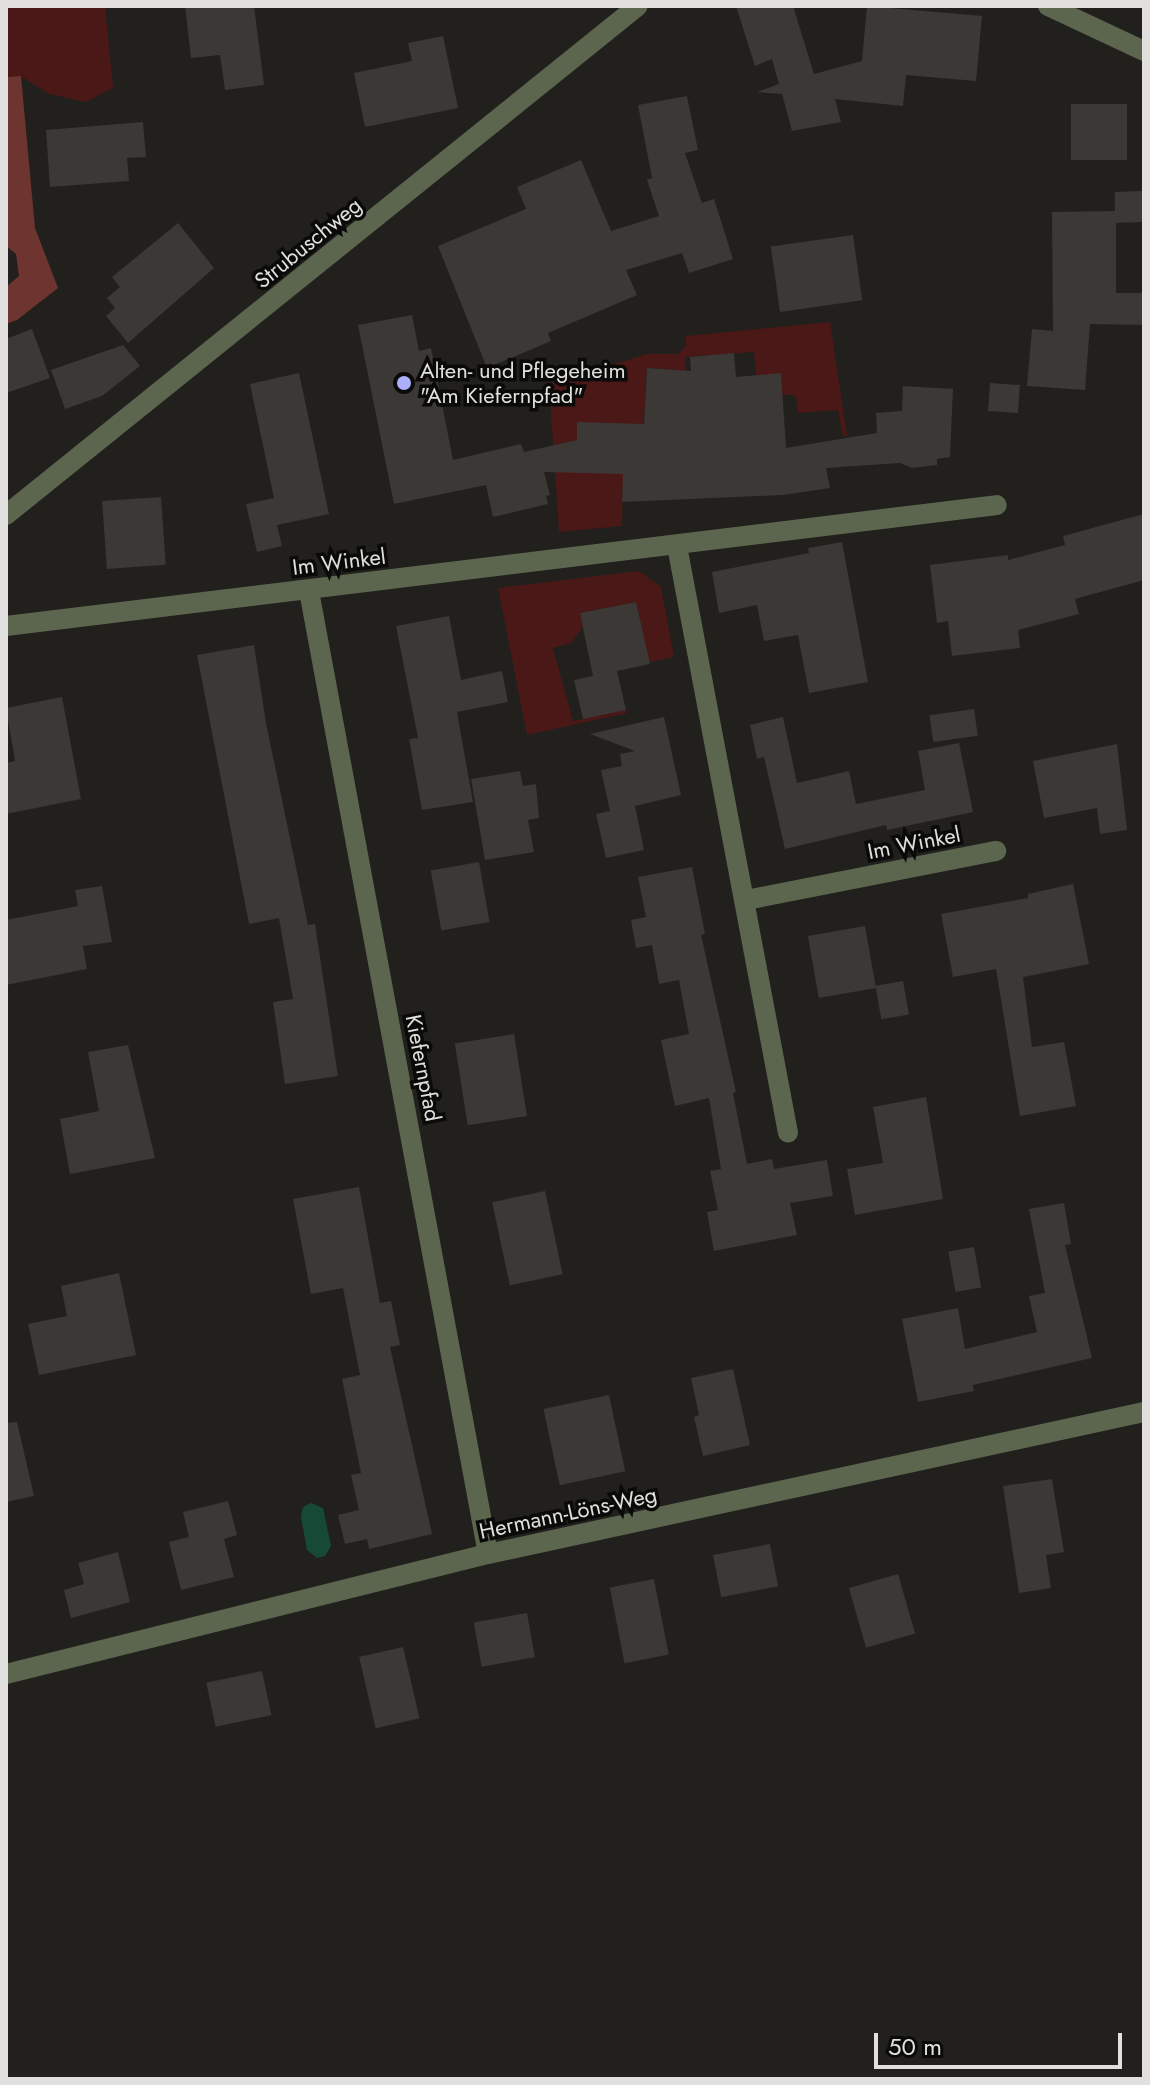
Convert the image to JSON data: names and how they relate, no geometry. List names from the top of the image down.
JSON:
{
  "streets": {
    "street": [
      "Strubuschweg",
      "Im Winkel",
      "Kiefernpfad",
      "Hermann-Löns-Weg"
    ]
  },
  "crossings": [
    ["Im Winkel", "Kiefernpfad"],
    ["Kiefernpfad", "Hermann-Löns-Weg"]
  ],
  "places": ["Alten- und Pflegeheim \"Am Kiefernpfad\""],
  "scale_bar": "50 m"
}
